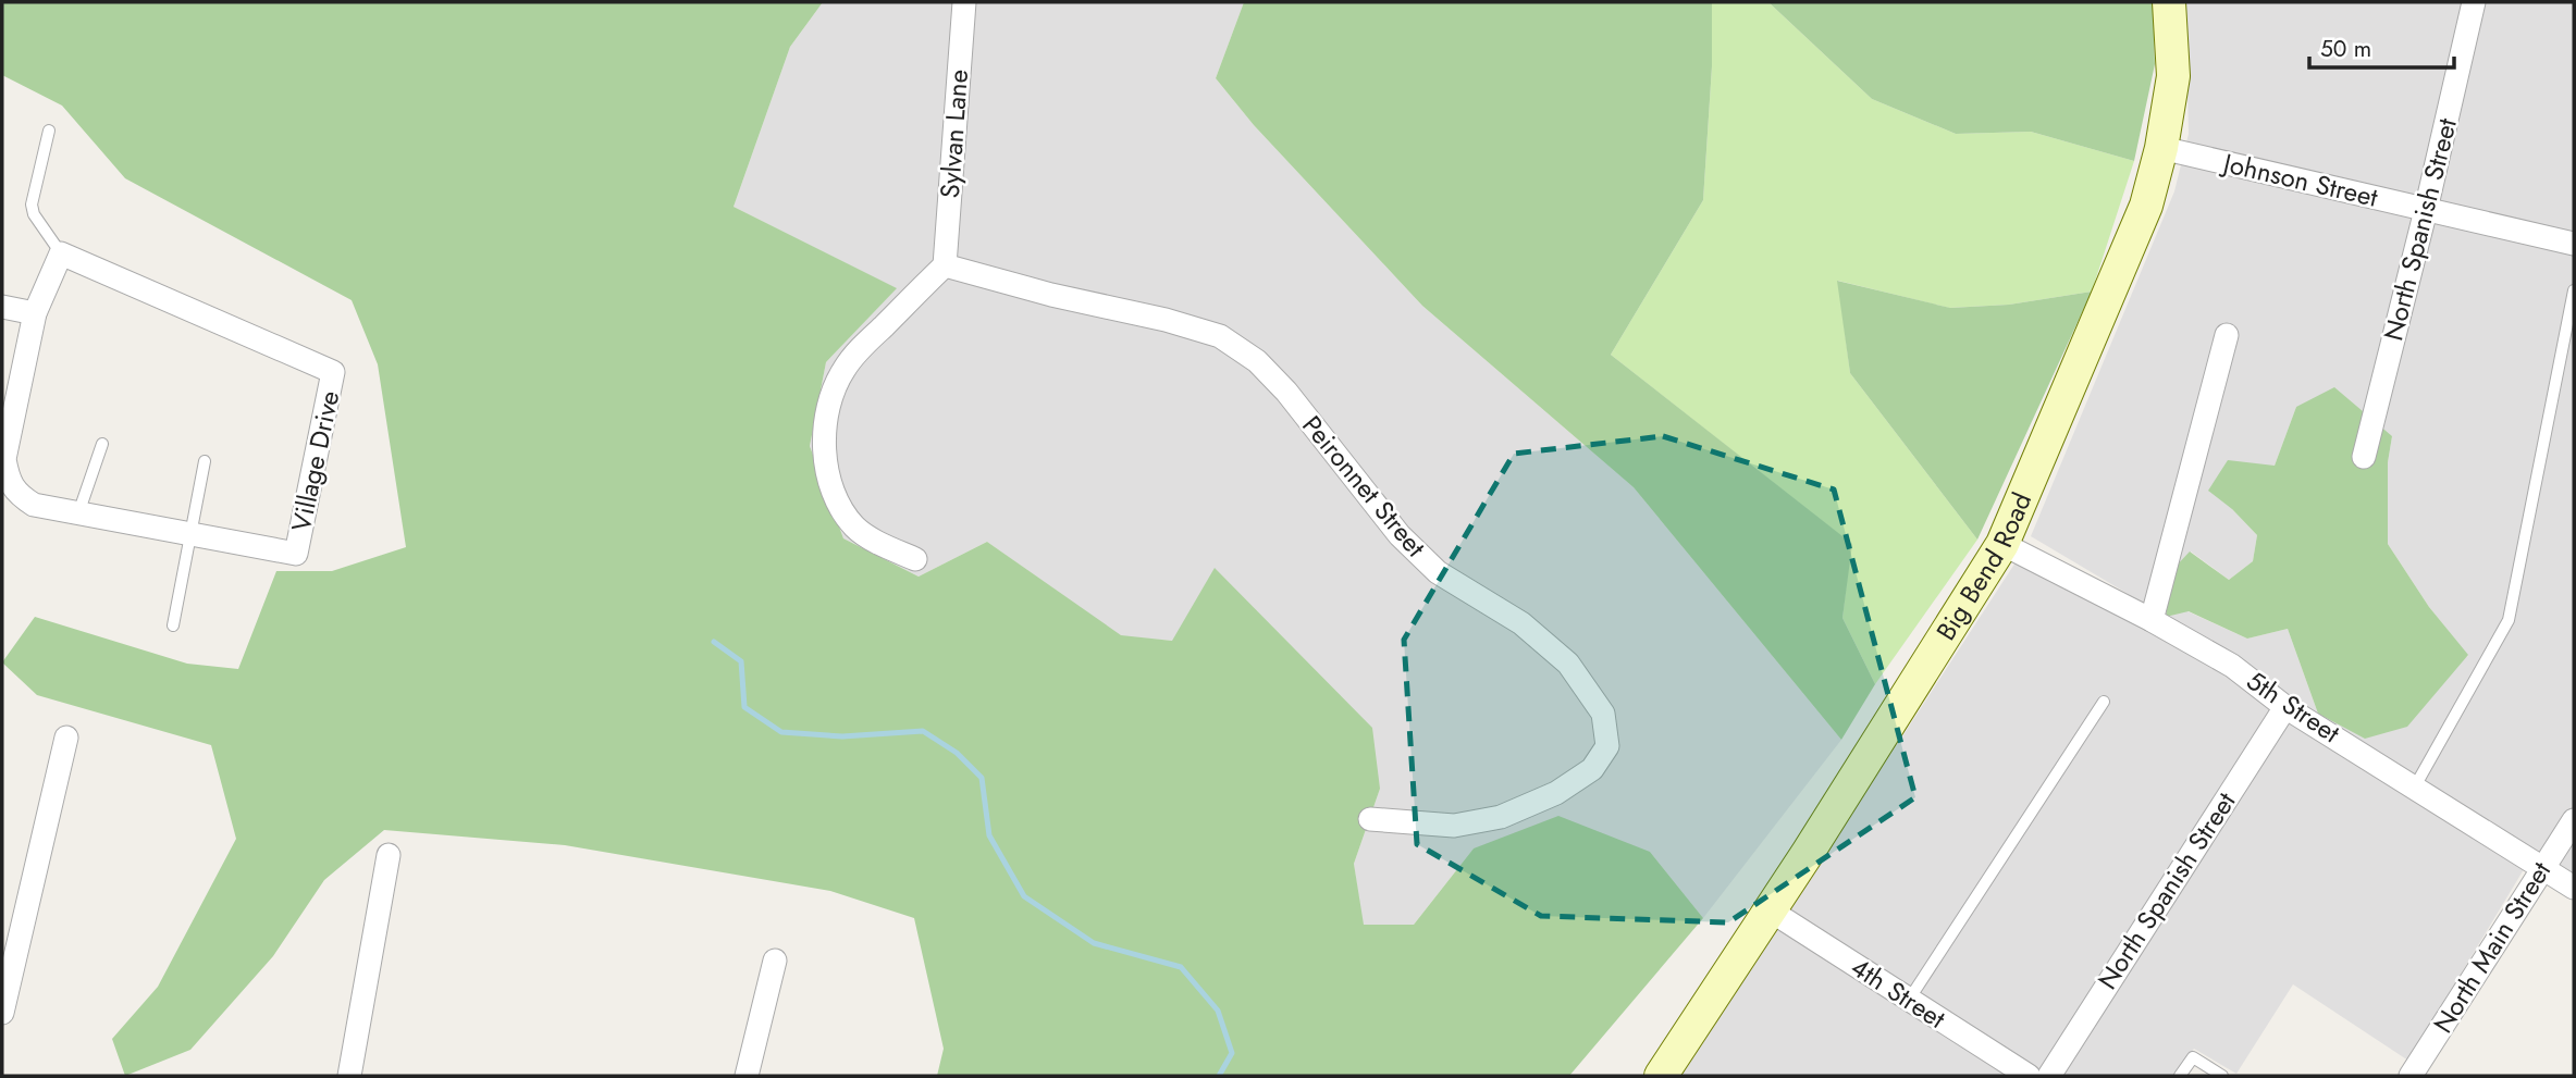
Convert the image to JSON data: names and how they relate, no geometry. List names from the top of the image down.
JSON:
{
  "streets": {
    "main road": ["Big Bend Road"],
    "street": [
      "Sylvan Lane",
      "Johnson Street",
      "North Spanish Street",
      "Village Drive",
      "Peironnet Street",
      "5th Street",
      "North Main Street",
      "4th Street"
    ]
  },
  "crossings": [
    ["Sylvan Lane", "Peironnet Street"],
    ["Johnson Street", "North Spanish Street"],
    ["Johnson Street", "Big Bend Road"],
    ["North Spanish Street", "5th Street"],
    ["Big Bend Road", "5th Street"],
    ["Big Bend Road", "4th Street"],
    ["5th Street", "North Main Street"]
  ],
  "scale_bar": "50 m"
}
